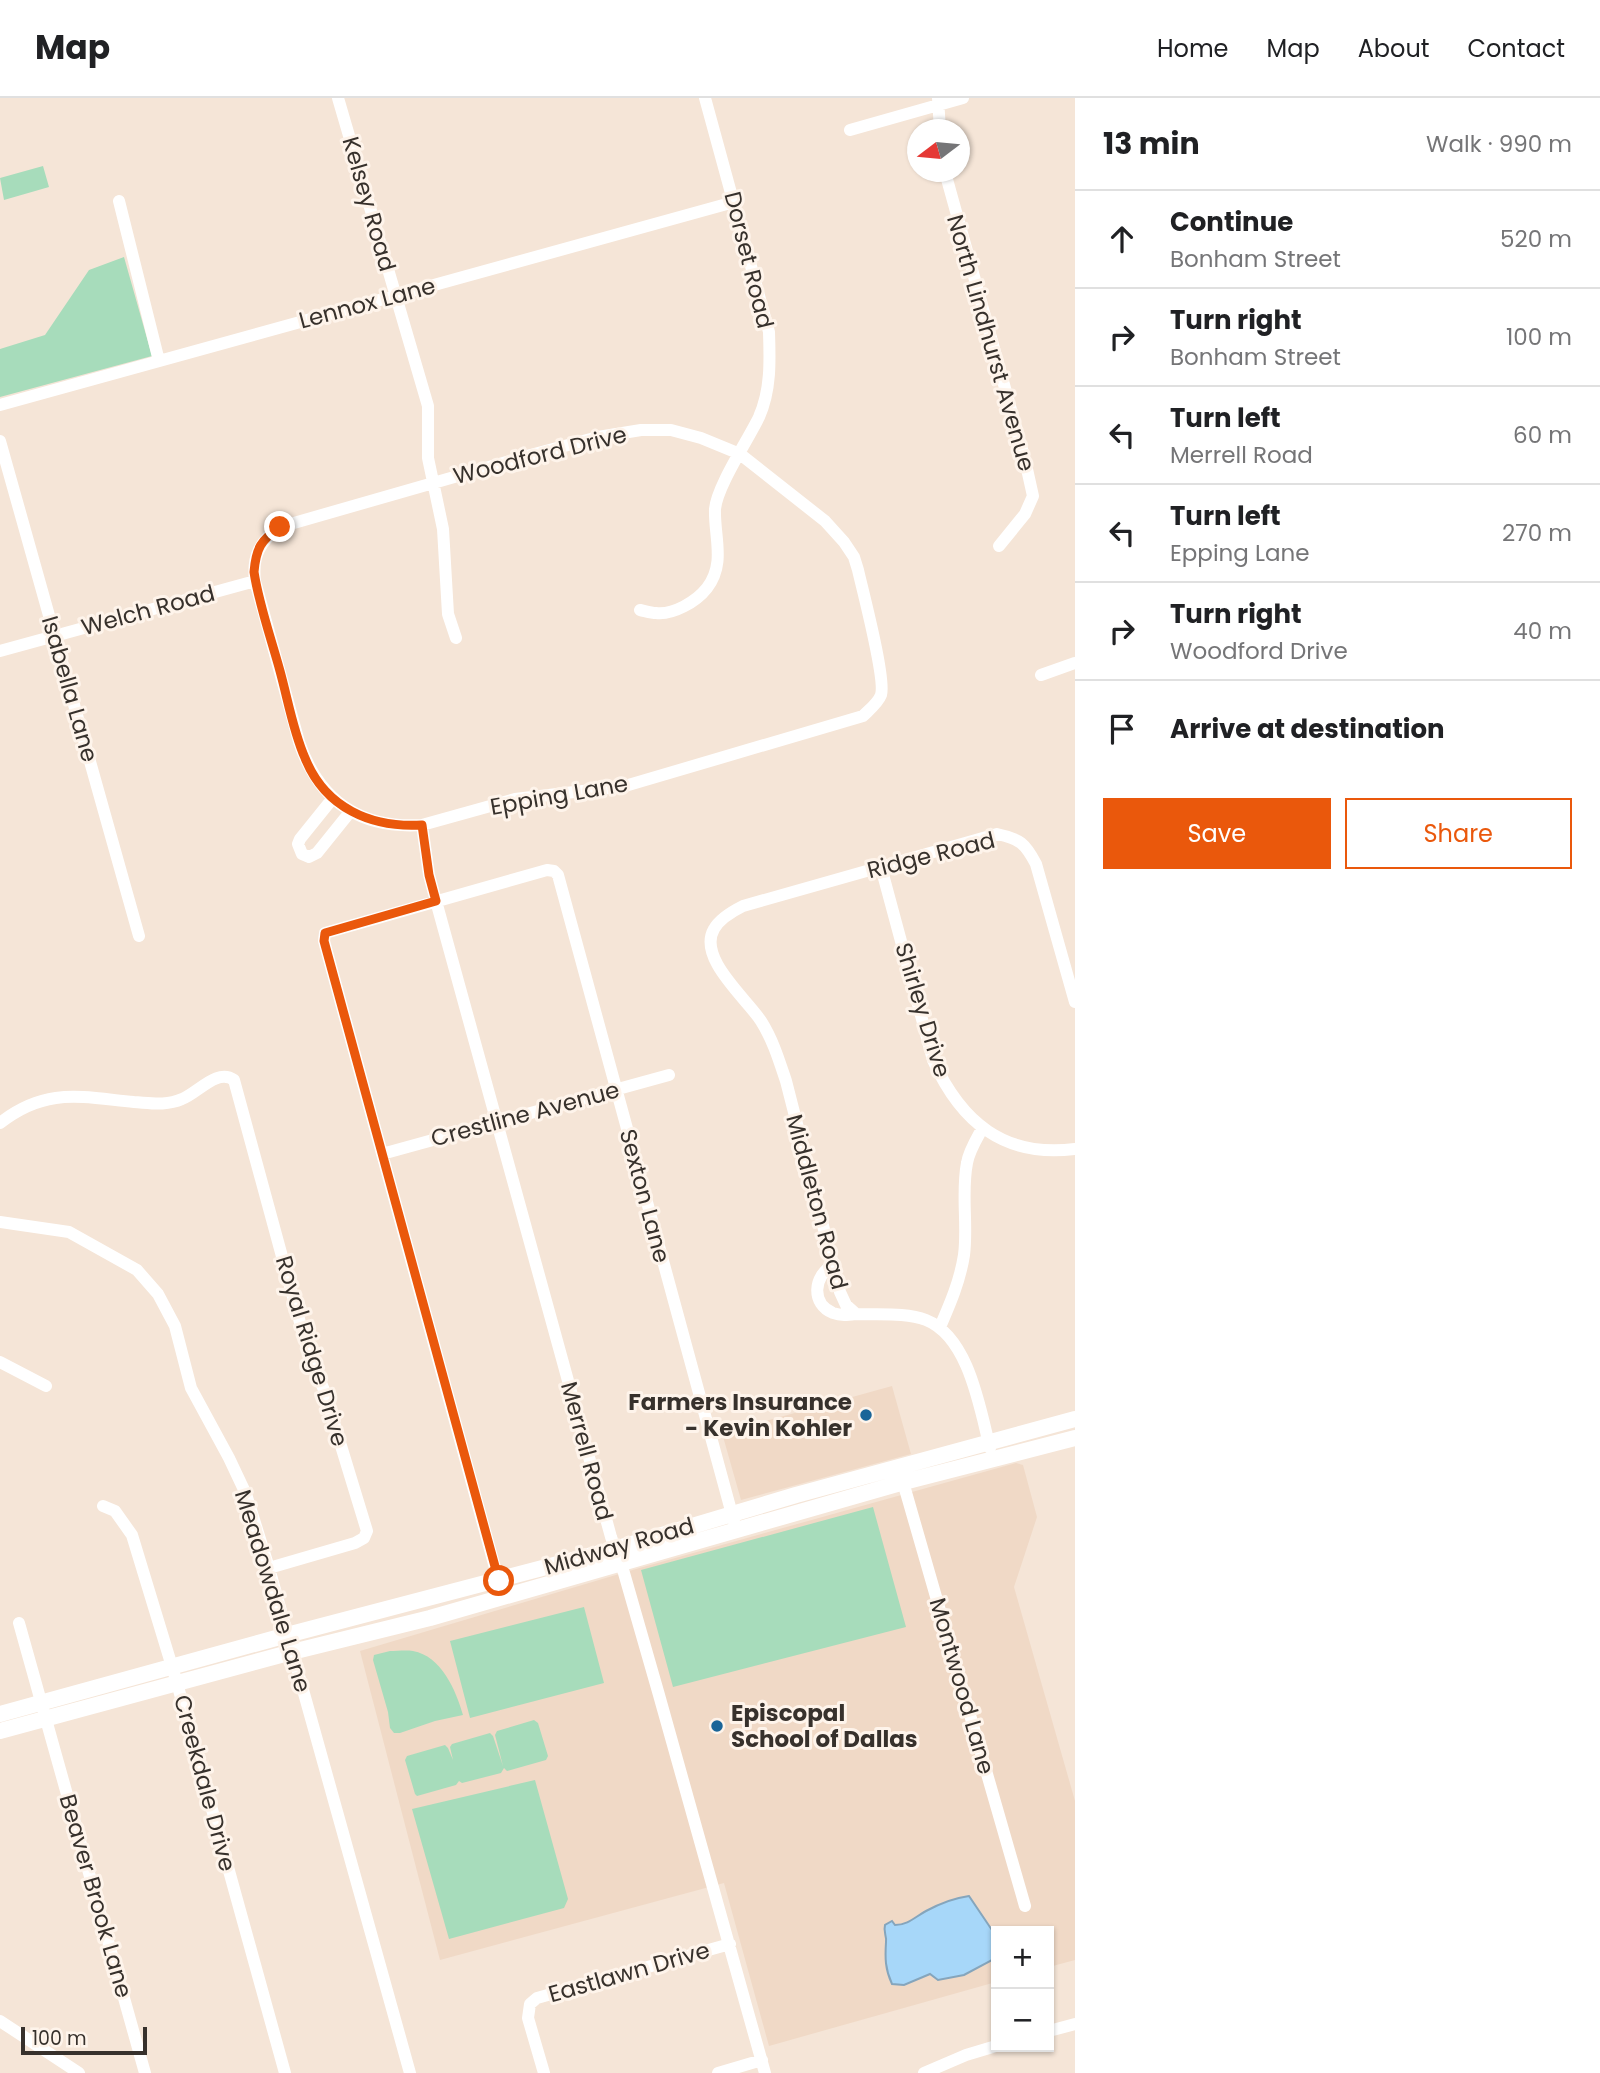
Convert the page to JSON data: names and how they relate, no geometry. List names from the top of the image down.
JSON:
{
  "streets": {
    "main road": ["Midway Road"],
    "street": [
      "Kelsey Road",
      "Dorset Road",
      "Lennox Lane",
      "North Lindhurst Avenue",
      "Woodford Drive",
      "Welch Road",
      "Isabella Lane",
      "Epping Lane",
      "Ridge Road",
      "Shirley Drive",
      "Crestline Avenue",
      "Sexton Lane",
      "Middleton Road",
      "Royal Ridge Drive",
      "Merrell Road",
      "Meadowdale Lane",
      "Montwood Lane",
      "Creekdale Drive",
      "Beaver Brook Lane",
      "Eastlawn Drive"
    ]
  },
  "crossings": [
    ["Kelsey Road", "Lennox Lane"],
    ["Kelsey Road", "Woodford Drive"],
    ["Dorset Road", "Lennox Lane"],
    ["Dorset Road", "Woodford Drive"],
    ["Woodford Drive", "Welch Road"],
    ["Woodford Drive", "Epping Lane"],
    ["Welch Road", "Isabella Lane"],
    ["Welch Road", "Epping Lane"],
    ["Epping Lane", "Merrell Road"],
    ["Ridge Road", "Shirley Drive"],
    ["Ridge Road", "Middleton Road"],
    ["Crestline Avenue", "Sexton Lane"],
    ["Crestline Avenue", "Merrell Road"],
    ["Sexton Lane", "Merrell Road"],
    ["Sexton Lane", "Midway Road"],
    ["Royal Ridge Drive", "Meadowdale Lane"],
    ["Merrell Road", "Midway Road"],
    ["Merrell Road", "Eastlawn Drive"],
    ["Midway Road", "Meadowdale Lane"],
    ["Midway Road", "Montwood Lane"],
    ["Midway Road", "Creekdale Drive"],
    ["Midway Road", "Beaver Brook Lane"]
  ],
  "places": ["Farmers Insurance - Kevin Kohler", "Episcopal School of Dallas"],
  "scale_bar": "100 m",
  "north": "left",
  "page": {
    "header": "Map",
    "nav": [
      "Home",
      "Map",
      "About",
      "Contact"
    ],
    "heading": ["13 min", "Walk · 990 m"],
    "list": [
      ["Continue", "Bonham Street", "520 m"],
      ["Turn right", "Bonham Street", "100 m"],
      ["Turn left", "Merrell Road", "60 m"],
      ["Turn left", "Epping Lane", "270 m"],
      ["Turn right", "Woodford Drive", "40 m"],
      "Arrive at destination"
    ],
    "buttons": ["Save", "Share"],
    "map_buttons": ["+", "−"],
    "scale": "100 m"
  }
}
